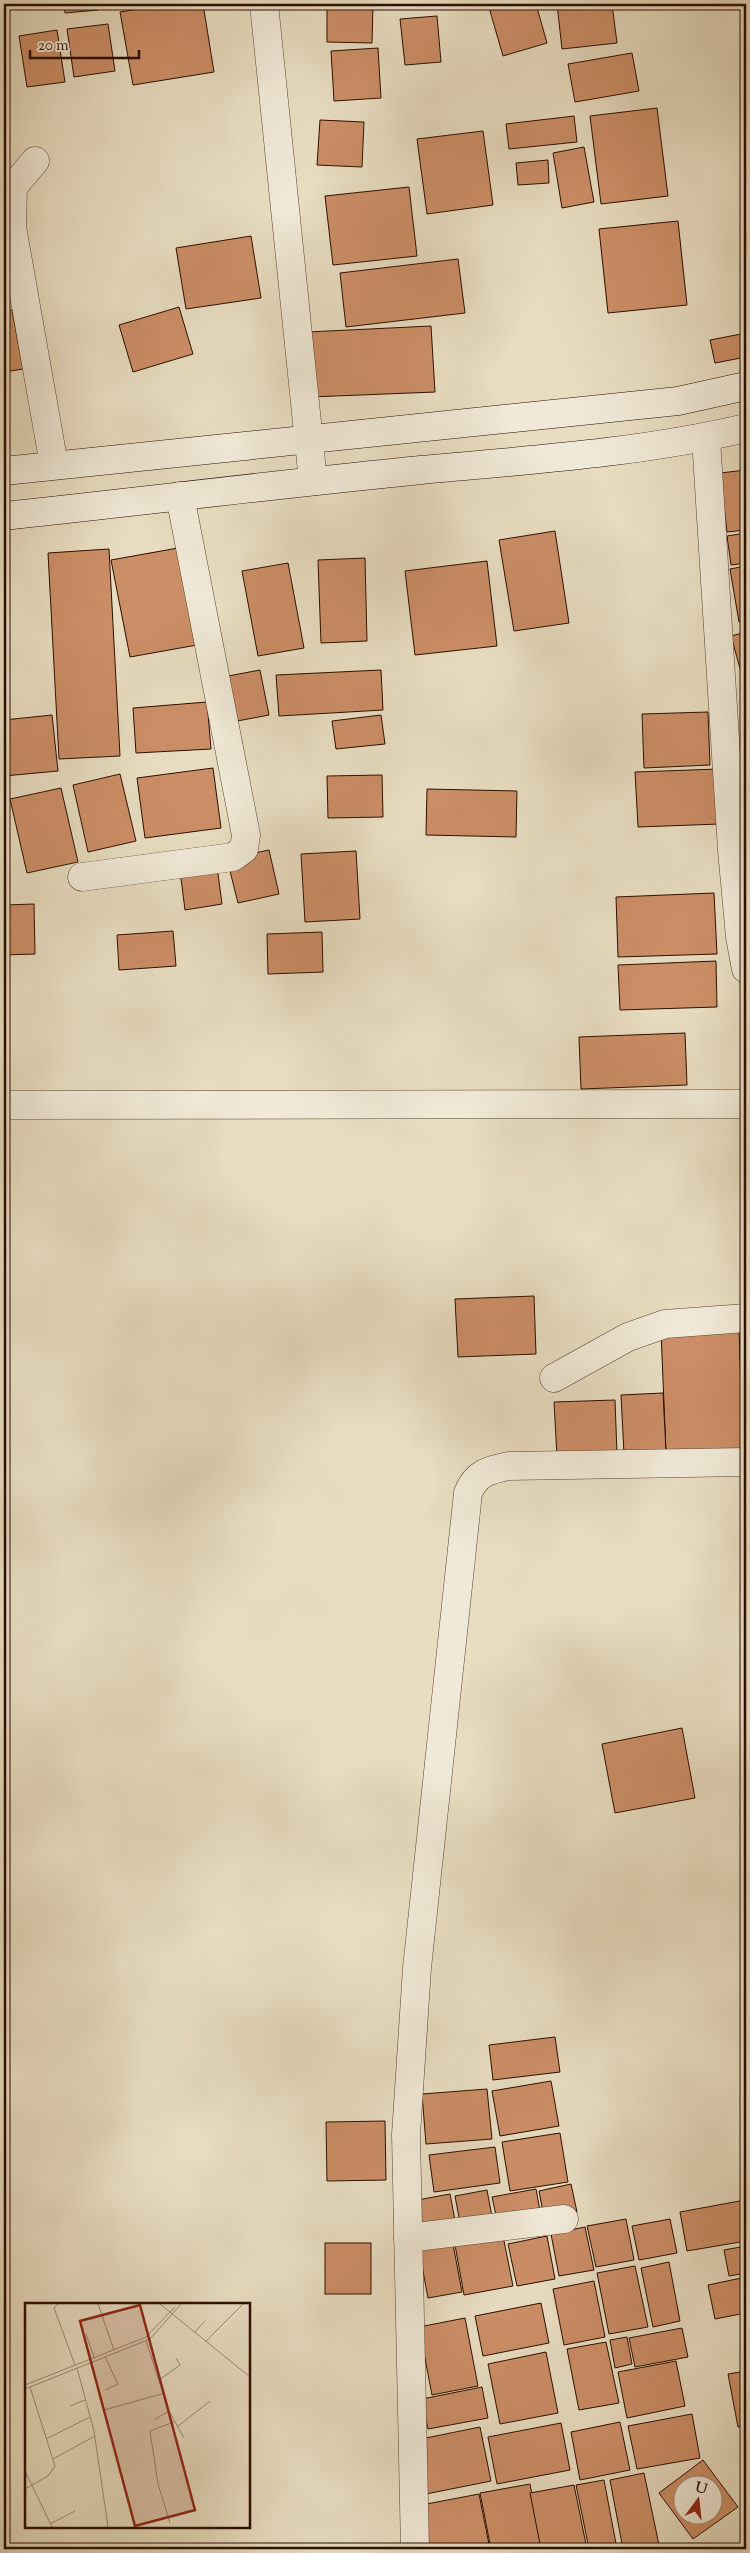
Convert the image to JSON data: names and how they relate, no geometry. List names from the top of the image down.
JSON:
{
  "scale_bar": "20 m",
  "north": "top"
}
